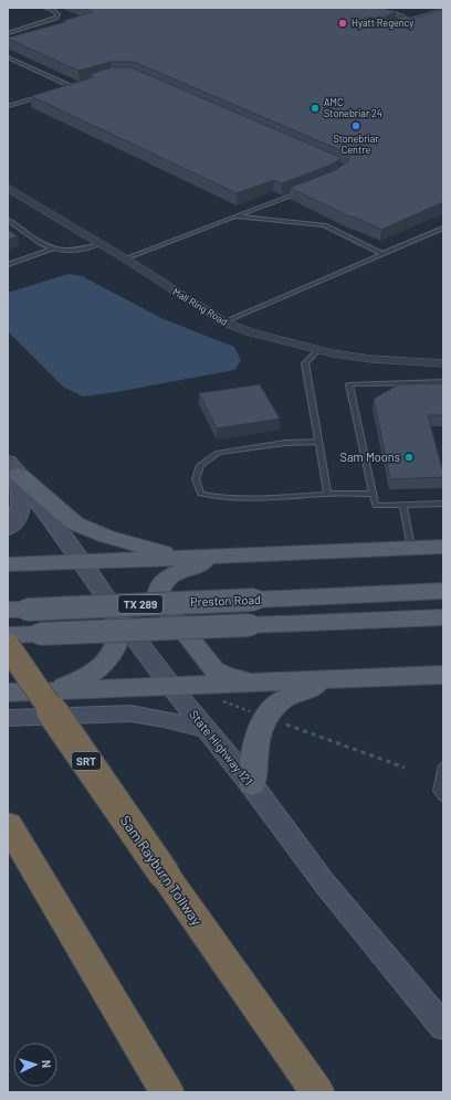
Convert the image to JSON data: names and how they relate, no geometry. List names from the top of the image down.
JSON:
{
  "streets": {
    "highway": ["SRT", "Sam Rayburn Tollway"],
    "main road": ["Preston Road", "TX 289", "State Highway 121"],
    "street": ["Mall Ring Road"]
  },
  "places": [
    "Hyatt Regency",
    "AMC Stonebriar 24",
    "Stonebriar Centre",
    "Sam Moons"
  ],
  "north": "right"
}
